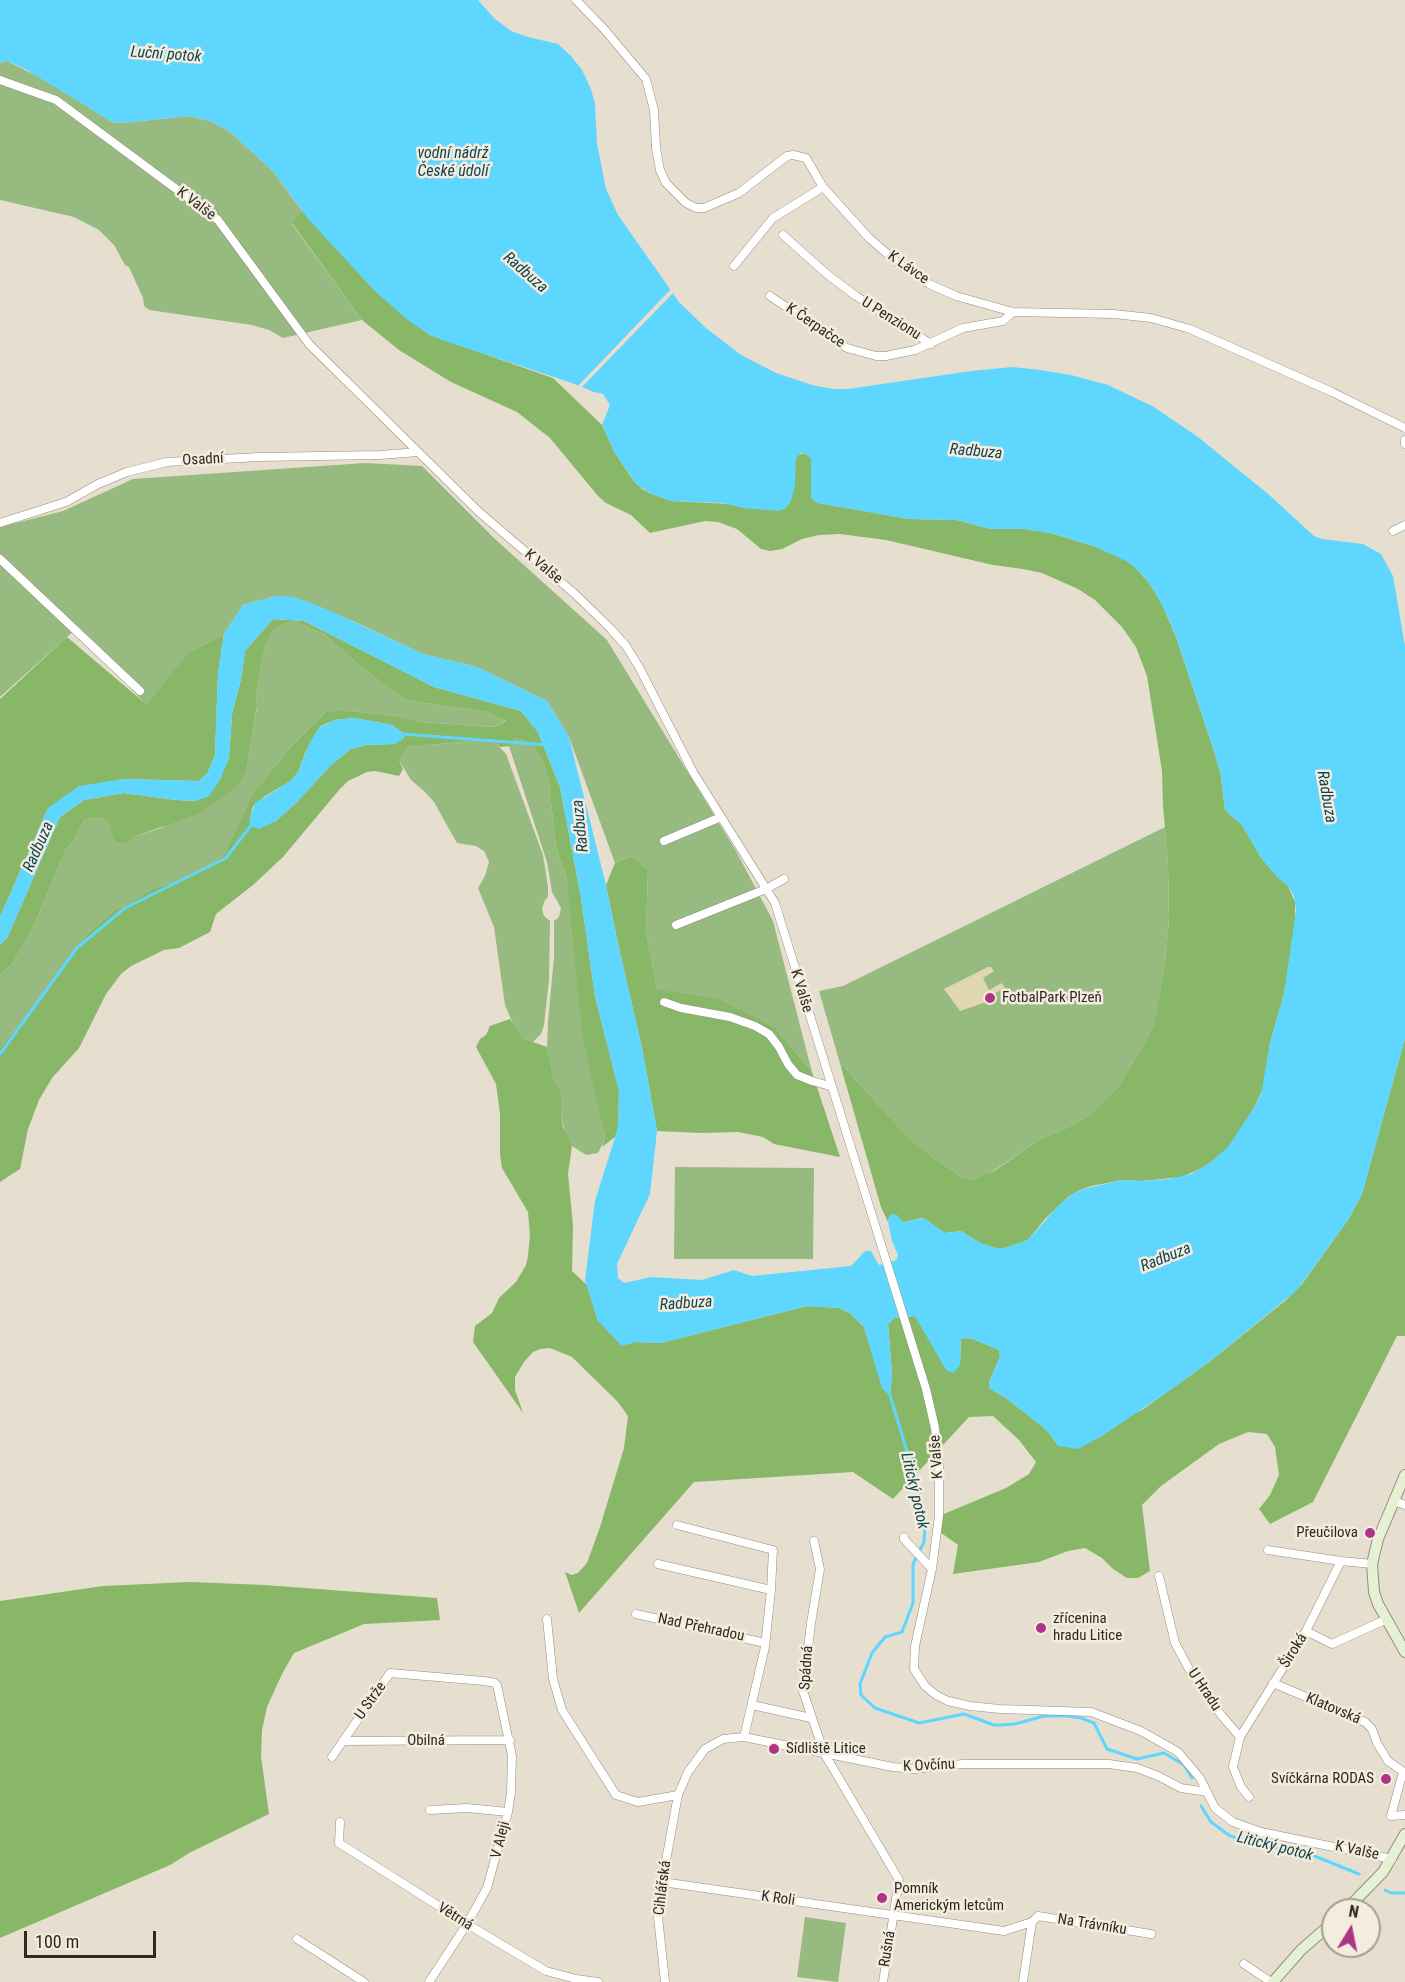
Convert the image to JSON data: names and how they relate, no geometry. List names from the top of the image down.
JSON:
{
  "streets": {
    "street": [
      "K Valše",
      "K Lávce",
      "U Penzionu",
      "K Čerpačce",
      "Osadní",
      "Nad Přehradou",
      "Široká",
      "Spádná",
      "U Hradu",
      "U Strže",
      "Klatovská",
      "Obilná",
      "K Ovčínu",
      "V Aleji",
      "Cihlářská",
      "K Roli",
      "Větrná",
      "Na Trávníku",
      "Rušná"
    ]
  },
  "crossings": [
    ["K Valše", "Osadní"],
    ["K Valše", "K Ovčínu"],
    ["K Lávce", "U Penzionu"],
    ["U Penzionu", "K Čerpačce"],
    ["Nad Přehradou", "K Ovčínu"],
    ["Široká", "U Hradu"],
    ["Široká", "Klatovská"],
    ["Spádná", "K Ovčínu"],
    ["Spádná", "K Roli"],
    ["Spádná", "Na Trávníku"],
    ["Spádná", "Rušná"],
    ["U Strže", "Obilná"],
    ["U Strže", "V Aleji"],
    ["Obilná", "V Aleji"],
    ["K Ovčínu", "Cihlářská"],
    ["V Aleji", "Větrná"],
    ["Cihlářská", "K Roli"],
    ["K Roli", "Na Trávníku"],
    ["K Roli", "Rušná"],
    ["Na Trávníku", "Rušná"]
  ],
  "water": [
    "Luční potok",
    "vodní nádrž České údolí",
    "Radbuza",
    "Litický potok"
  ],
  "places": [
    "FotbalPark Plzeň",
    "Přeučilova",
    "zřícenina hradu Litice",
    "Sídliště Litice",
    "Svíčkárna RODAS",
    "Pomník Americkým letcům"
  ],
  "scale_bar": "100 m",
  "north": "top"
}
